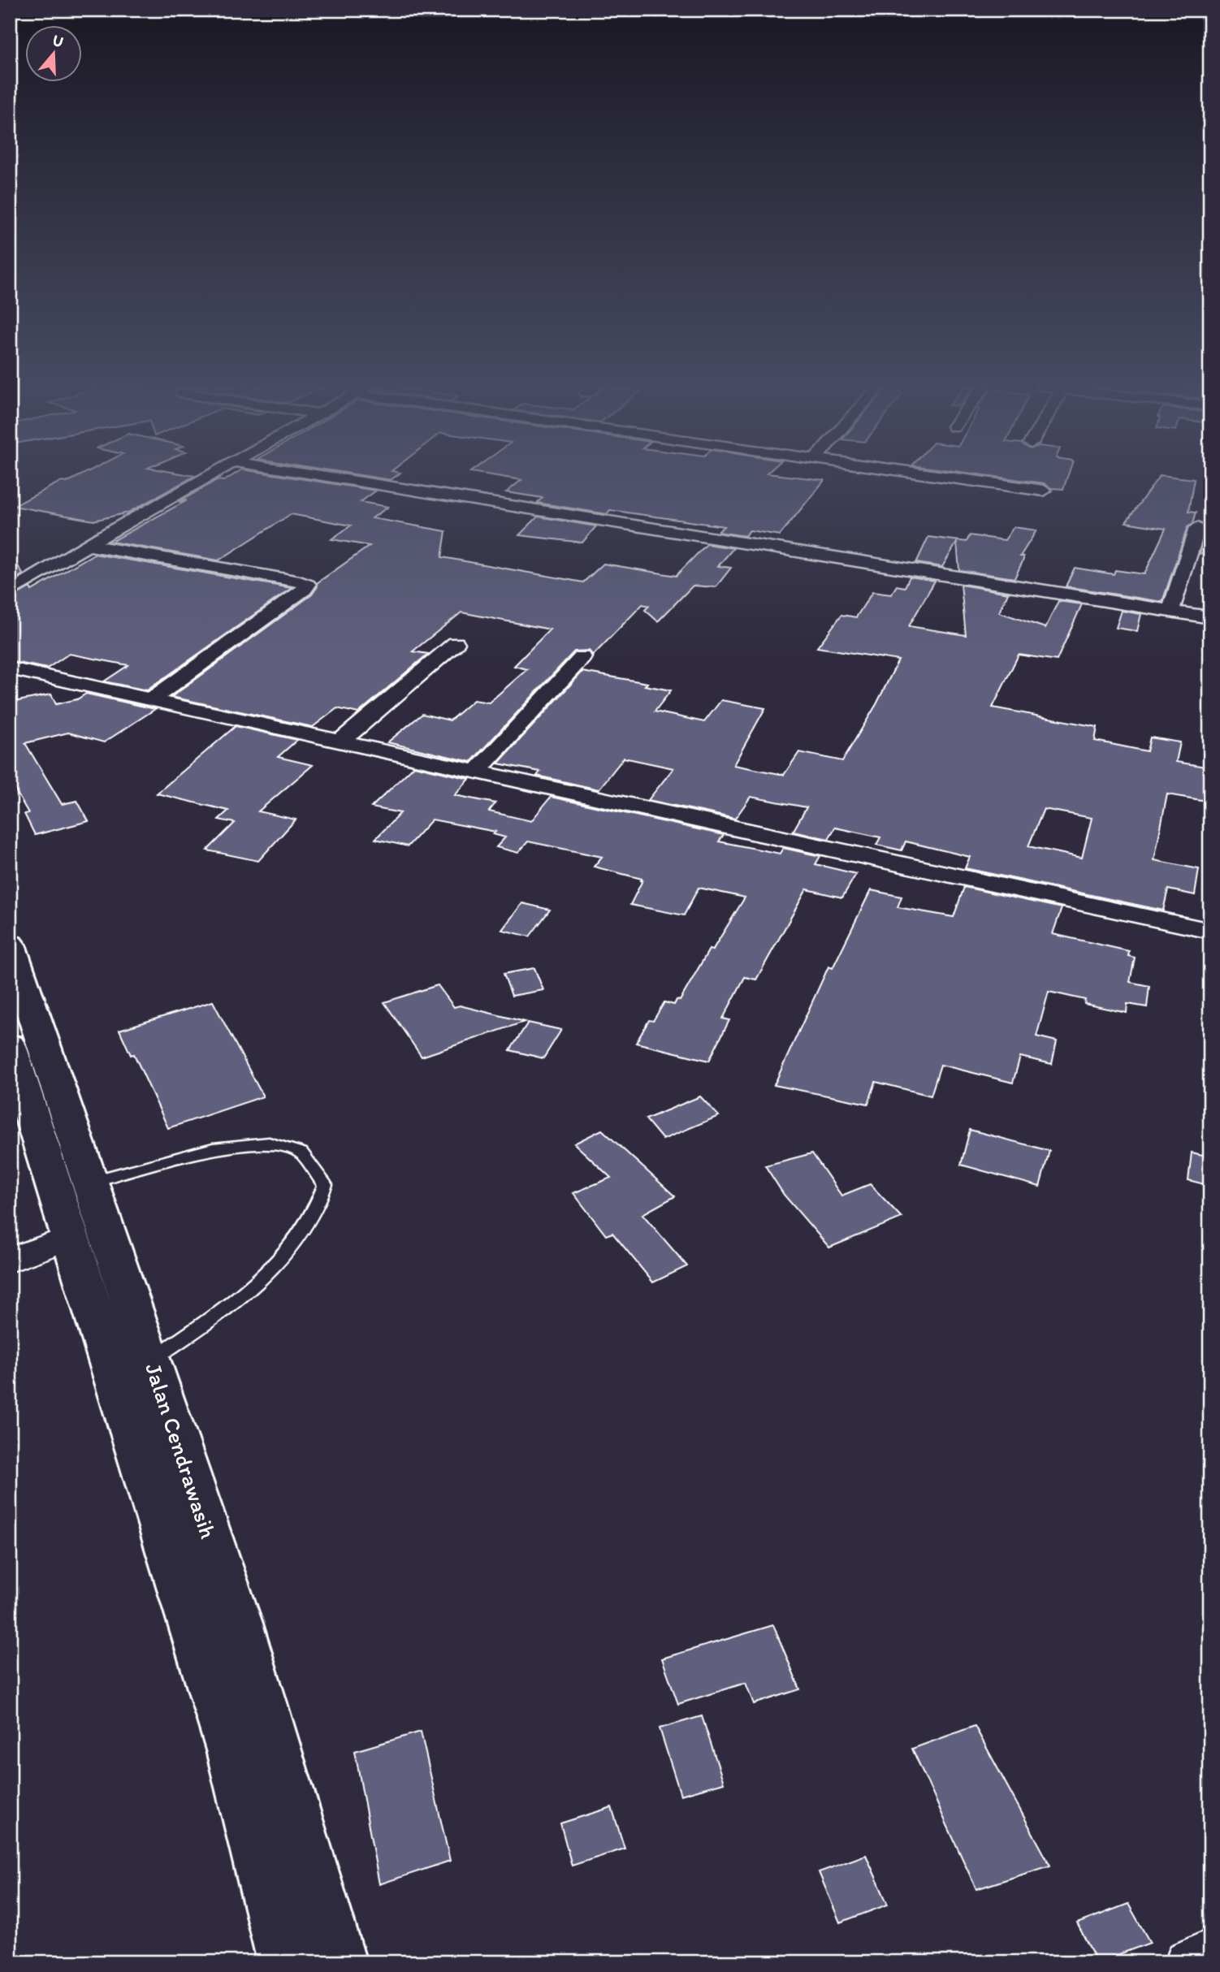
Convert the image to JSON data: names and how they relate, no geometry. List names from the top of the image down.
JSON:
{
  "streets": {
    "main road": ["Jalan Cendrawasih"]
  },
  "north": "top"
}
